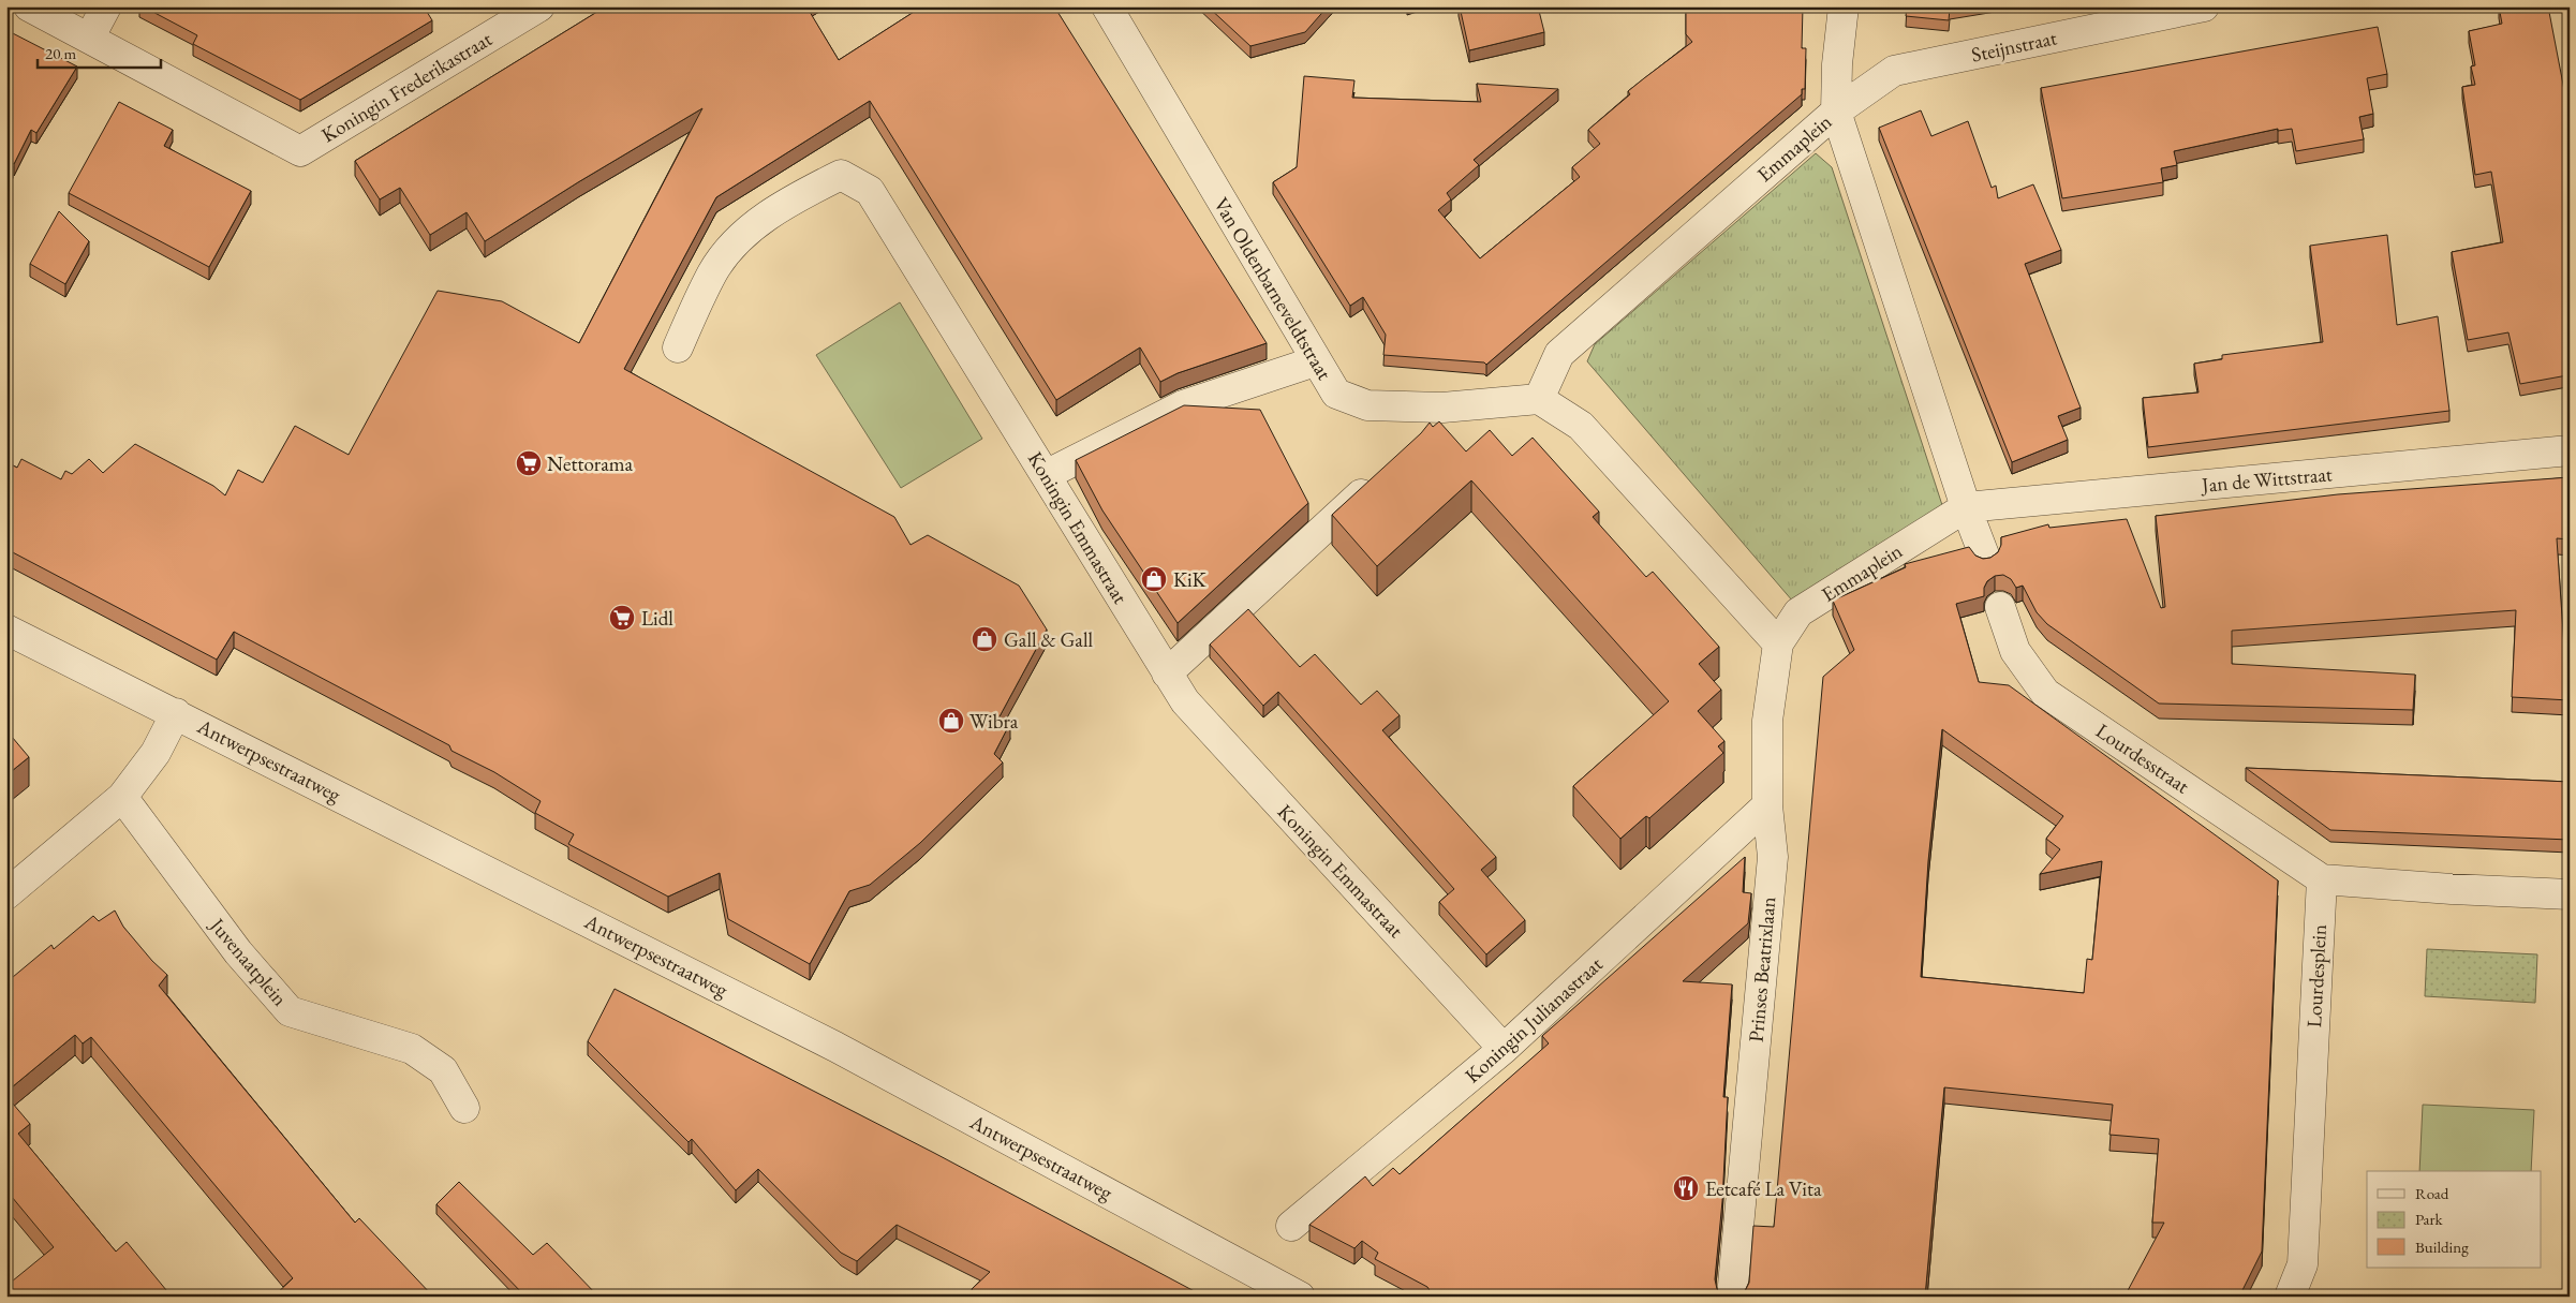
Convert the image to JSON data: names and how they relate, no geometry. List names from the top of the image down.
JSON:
{
  "streets": {
    "street": [
      "Steijnstraat",
      "Koningin Frederikastraat",
      "Emmaplein",
      "Van Oldenbarneveldtstraat",
      "Jan de Wittstraat",
      "Koningin Emmastraat",
      "Lourdesstraat",
      "Antwerpsestraatweg",
      "Juvenaatplein",
      "Prinses Beatrixlaan",
      "Lourdesplein",
      "Koningin Julianastraat"
    ]
  },
  "crossings": [
    ["Steijnstraat", "Emmaplein"],
    ["Emmaplein", "Van Oldenbarneveldtstraat"],
    ["Emmaplein", "Jan de Wittstraat"],
    ["Emmaplein", "Prinses Beatrixlaan"],
    ["Koningin Emmastraat", "Koningin Julianastraat"],
    ["Lourdesstraat", "Lourdesplein"],
    ["Prinses Beatrixlaan", "Koningin Julianastraat"]
  ],
  "places": {
    "supermarket": ["Nettorama", "Lidl"],
    "shop": ["KiK", "Gall & Gall", "Wibra"],
    "restaurant": ["Eetcafé La Vita"]
  },
  "legend": ["Road", "Park", "Building"],
  "scale_bar": "20 m"
}
